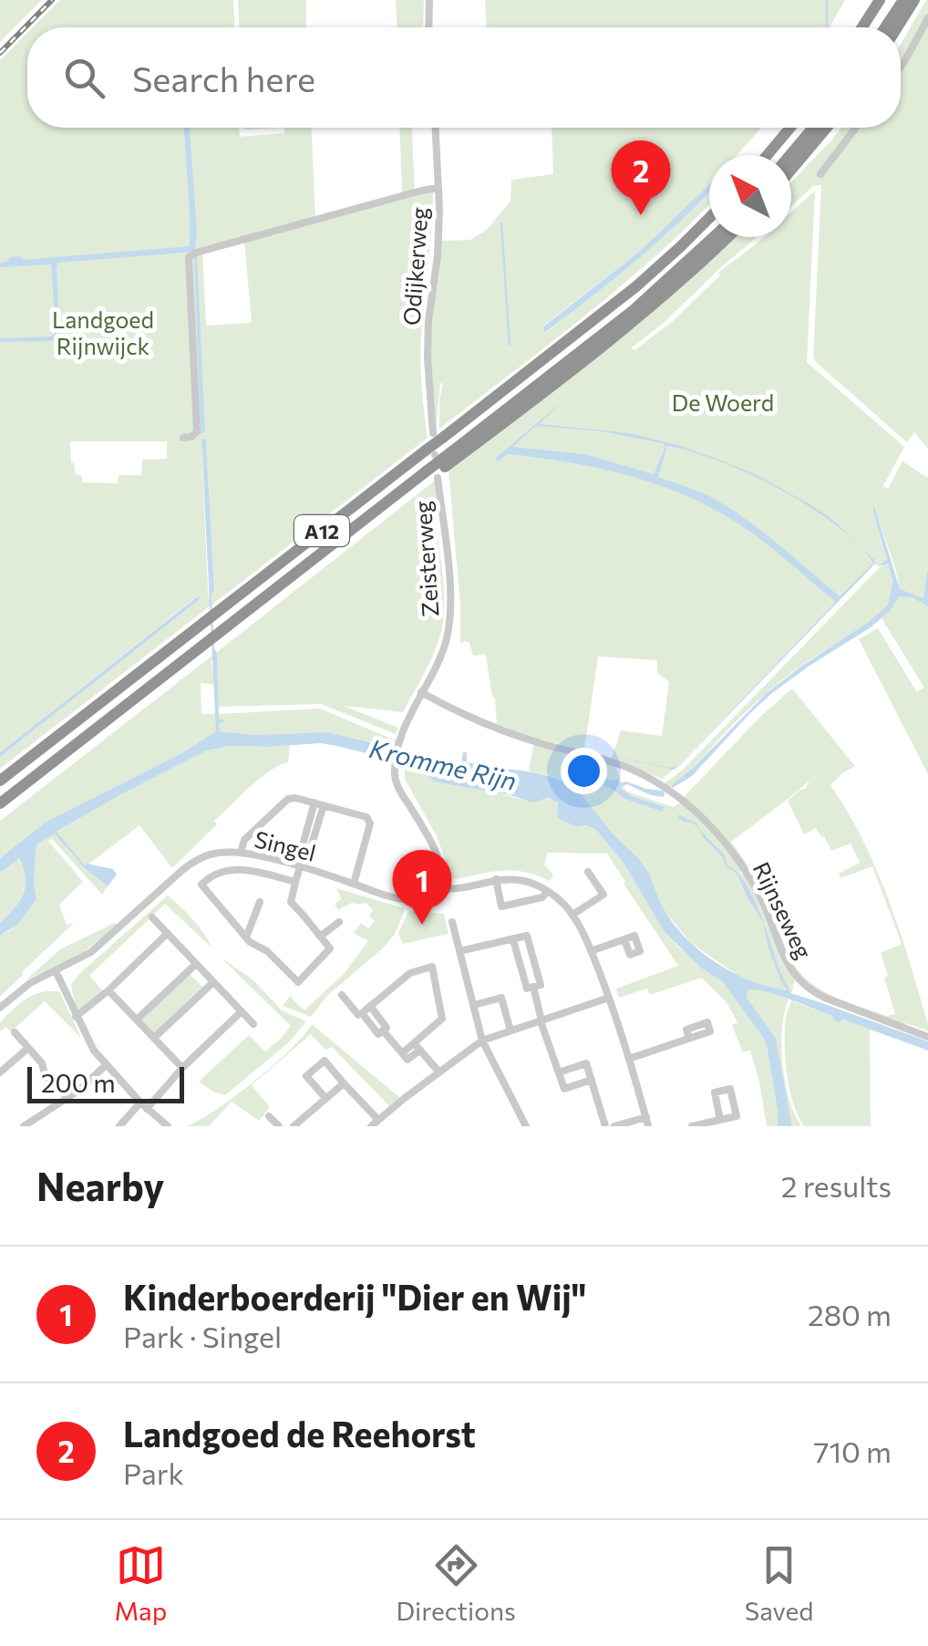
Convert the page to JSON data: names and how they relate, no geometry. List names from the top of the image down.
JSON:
{
  "streets": {
    "highway": ["A12"],
    "street": [
      "Odijkerweg",
      "Zeisterweg",
      "Singel",
      "Rijnseweg"
    ]
  },
  "crossings": [
    ["Odijkerweg", "A12"],
    ["A12", "Zeisterweg"],
    ["Zeisterweg", "Singel"],
    ["Zeisterweg", "Rijnseweg"]
  ],
  "water": ["Kromme Rijn"],
  "parks": ["Landgoed Rijnwijck", "De Woerd"],
  "scale_bar": "200 m",
  "north": "top left",
  "page": {
    "search": "Search here",
    "pins": ["2", "1"],
    "scale": "200 m",
    "heading": ["Nearby", "2 results"],
    "list": [
      {
        "mark": "1",
        "name": "Kinderboerderij \"Dier en Wij\"",
        "note": "Park · Singel",
        "value": "280 m"
      },
      {
        "mark": "2",
        "name": "Landgoed de Reehorst",
        "note": "Park",
        "value": "710 m"
      }
    ],
    "nav": ["Map", "Directions", "Saved"]
  }
}
